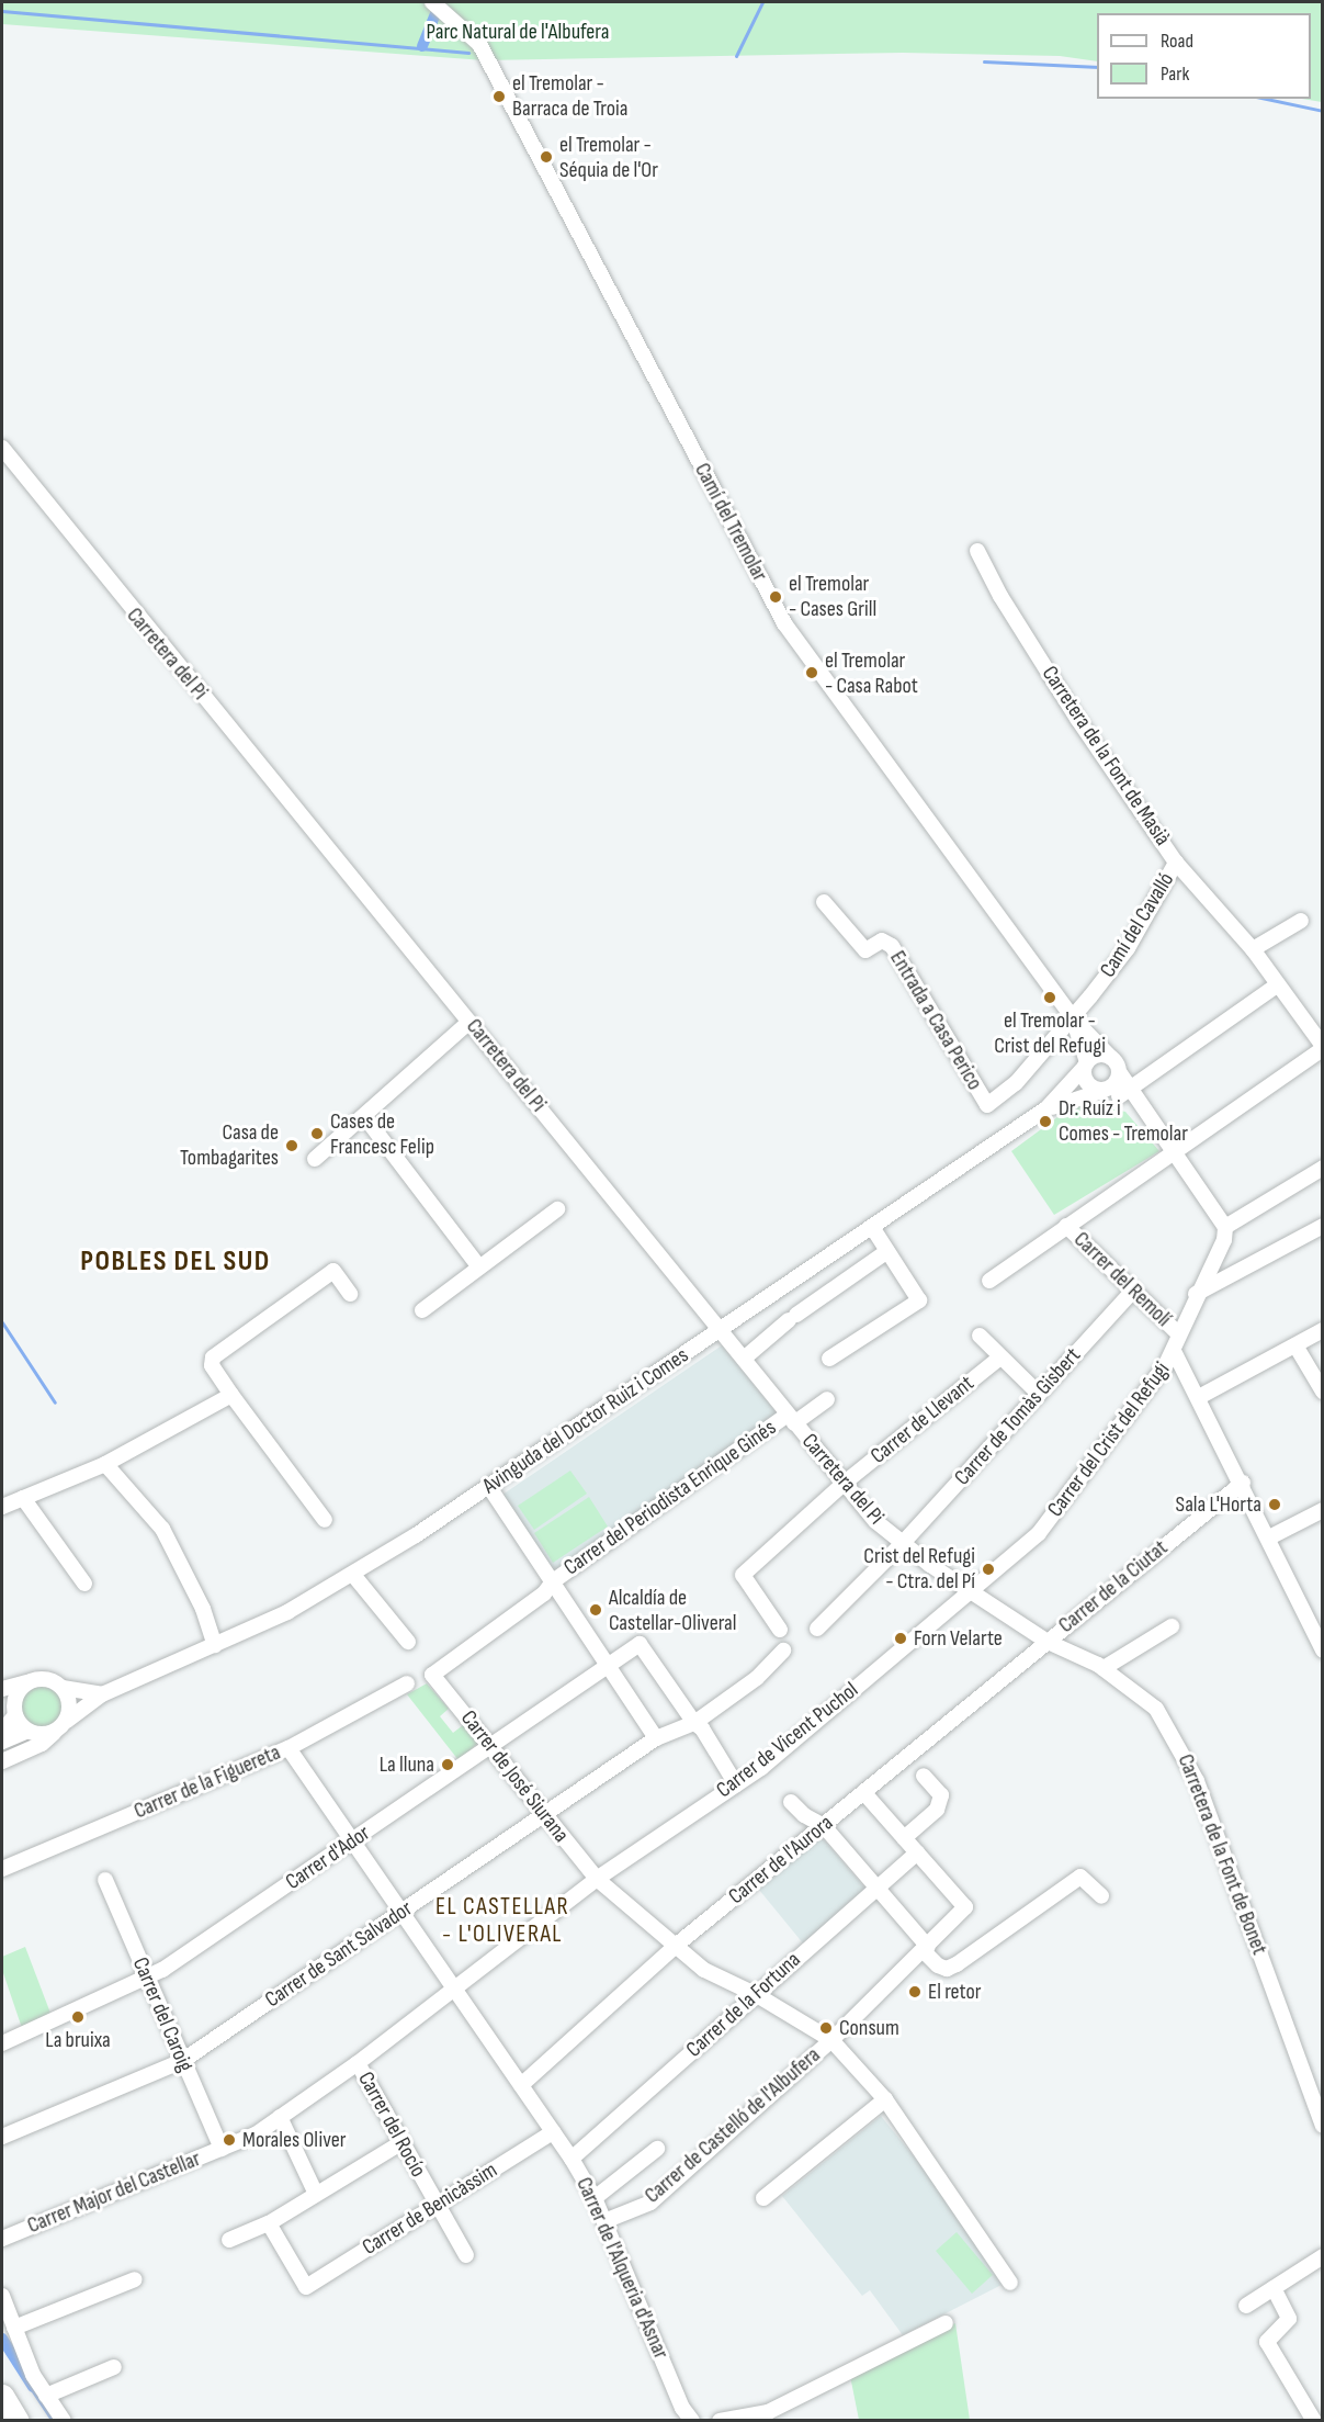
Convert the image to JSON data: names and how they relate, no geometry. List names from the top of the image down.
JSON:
{
  "streets": {
    "street": [
      "Camí del Tremolar",
      "Carretera del Pi",
      "Carretera de la Font de Masià",
      "Camí del Cavalló",
      "Entrada a Casa Perico",
      "Carrer del Remolí",
      "Carrer de Tomàs Gisbert",
      "Carrer de Llevant",
      "Avinguda del Doctor Ruiz i Comes",
      "Carrer del Crist del Refugi",
      "Carrer del Periodista Enrique Ginés",
      "Carrer de la Ciutat",
      "Carrer de Vicent Puchol",
      "Carrer de José Siurana",
      "Carrer de la Figuereta",
      "Carretera de la Font de Bonet",
      "Carrer d'Ador",
      "Carrer de l'Aurora",
      "Carrer de Sant Salvador",
      "Carrer de la Fortuna",
      "Carrer del Caroig",
      "Carrer del Rocío",
      "Carrer de Castelló de l'Albufera",
      "Carrer Major del Castellar",
      "Carrer de Benicàssim",
      "Carrer de l'Alqueria d'Asnar"
    ]
  },
  "crossings": [
    ["Camí del Tremolar", "Camí del Cavalló"],
    ["Camí del Tremolar", "Entrada a Casa Perico"],
    ["Camí del Tremolar", "Avinguda del Doctor Ruiz i Comes"],
    ["Carretera del Pi", "Carrer de Tomàs Gisbert"],
    ["Carretera del Pi", "Carrer de Llevant"],
    ["Carretera del Pi", "Avinguda del Doctor Ruiz i Comes"],
    ["Carretera del Pi", "Carrer del Crist del Refugi"],
    ["Carretera del Pi", "Carrer del Periodista Enrique Ginés"],
    ["Carretera del Pi", "Carrer de la Ciutat"],
    ["Carretera del Pi", "Carrer de Vicent Puchol"],
    ["Carretera del Pi", "Carretera de la Font de Bonet"],
    ["Carretera del Pi", "Carrer de l'Aurora"],
    ["Carretera de la Font de Masià", "Camí del Cavalló"],
    ["Carretera de la Font de Masià", "Avinguda del Doctor Ruiz i Comes"],
    ["Camí del Cavalló", "Entrada a Casa Perico"],
    ["Carrer del Remolí", "Carrer de Tomàs Gisbert"],
    ["Carrer del Remolí", "Carrer del Crist del Refugi"],
    ["Carrer del Crist del Refugi", "Carrer de Vicent Puchol"],
    ["Carrer del Periodista Enrique Ginés", "Carrer de José Siurana"],
    ["Carrer de la Ciutat", "Carretera de la Font de Bonet"],
    ["Carrer de la Ciutat", "Carrer de l'Aurora"],
    ["Carrer de Vicent Puchol", "Carrer de José Siurana"],
    ["Carrer de Vicent Puchol", "Carrer Major del Castellar"],
    ["Carrer de Vicent Puchol", "Carrer de l'Alqueria d'Asnar"],
    ["Carrer de José Siurana", "Carrer d'Ador"],
    ["Carrer de José Siurana", "Carrer de l'Aurora"],
    ["Carrer de José Siurana", "Carrer de Sant Salvador"],
    ["Carrer de José Siurana", "Carrer de la Fortuna"],
    ["Carrer de José Siurana", "Carrer de Castelló de l'Albufera"],
    ["Carrer de la Figuereta", "Carrer de l'Alqueria d'Asnar"],
    ["Carretera de la Font de Bonet", "Carrer de l'Aurora"],
    ["Carrer d'Ador", "Carrer de Sant Salvador"],
    ["Carrer d'Ador", "Carrer del Caroig"],
    ["Carrer d'Ador", "Carrer de l'Alqueria d'Asnar"],
    ["Carrer de l'Aurora", "Carrer de l'Alqueria d'Asnar"],
    ["Carrer de Sant Salvador", "Carrer del Caroig"],
    ["Carrer de Sant Salvador", "Carrer de l'Alqueria d'Asnar"],
    ["Carrer de la Fortuna", "Carrer de Castelló de l'Albufera"],
    ["Carrer de la Fortuna", "Carrer de l'Alqueria d'Asnar"],
    ["Carrer del Caroig", "Carrer Major del Castellar"],
    ["Carrer del Rocío", "Carrer Major del Castellar"],
    ["Carrer del Rocío", "Carrer de Benicàssim"],
    ["Carrer de Castelló de l'Albufera", "Carrer de l'Alqueria d'Asnar"],
    ["Carrer Major del Castellar", "Carrer de l'Alqueria d'Asnar"],
    ["Carrer de Benicàssim", "Carrer de l'Alqueria d'Asnar"]
  ],
  "districts": ["POBLES DEL SUD", "EL CASTELLAR - L'OLIVERAL"],
  "parks": ["Parc Natural de l'Albufera"],
  "places": [
    "el Tremolar - Barraca de Troia",
    "el Tremolar - Séquia de l'Or",
    "el Tremolar - Cases Grill",
    "el Tremolar - Casa Rabot",
    "el Tremolar - Crist del Refugi",
    "Dr. Ruíz i Comes - Tremolar",
    "Cases de Francesc Felip",
    "Casa de Tombagarites",
    "Sala L'Horta",
    "Crist del Refugi - Ctra. del Pí",
    "Alcaldía de Castellar-Oliveral",
    "Forn Velarte",
    "La lluna",
    "El retor",
    "La bruixa",
    "Consum",
    "Morales Oliver"
  ],
  "legend": ["Road", "Park"]
}
